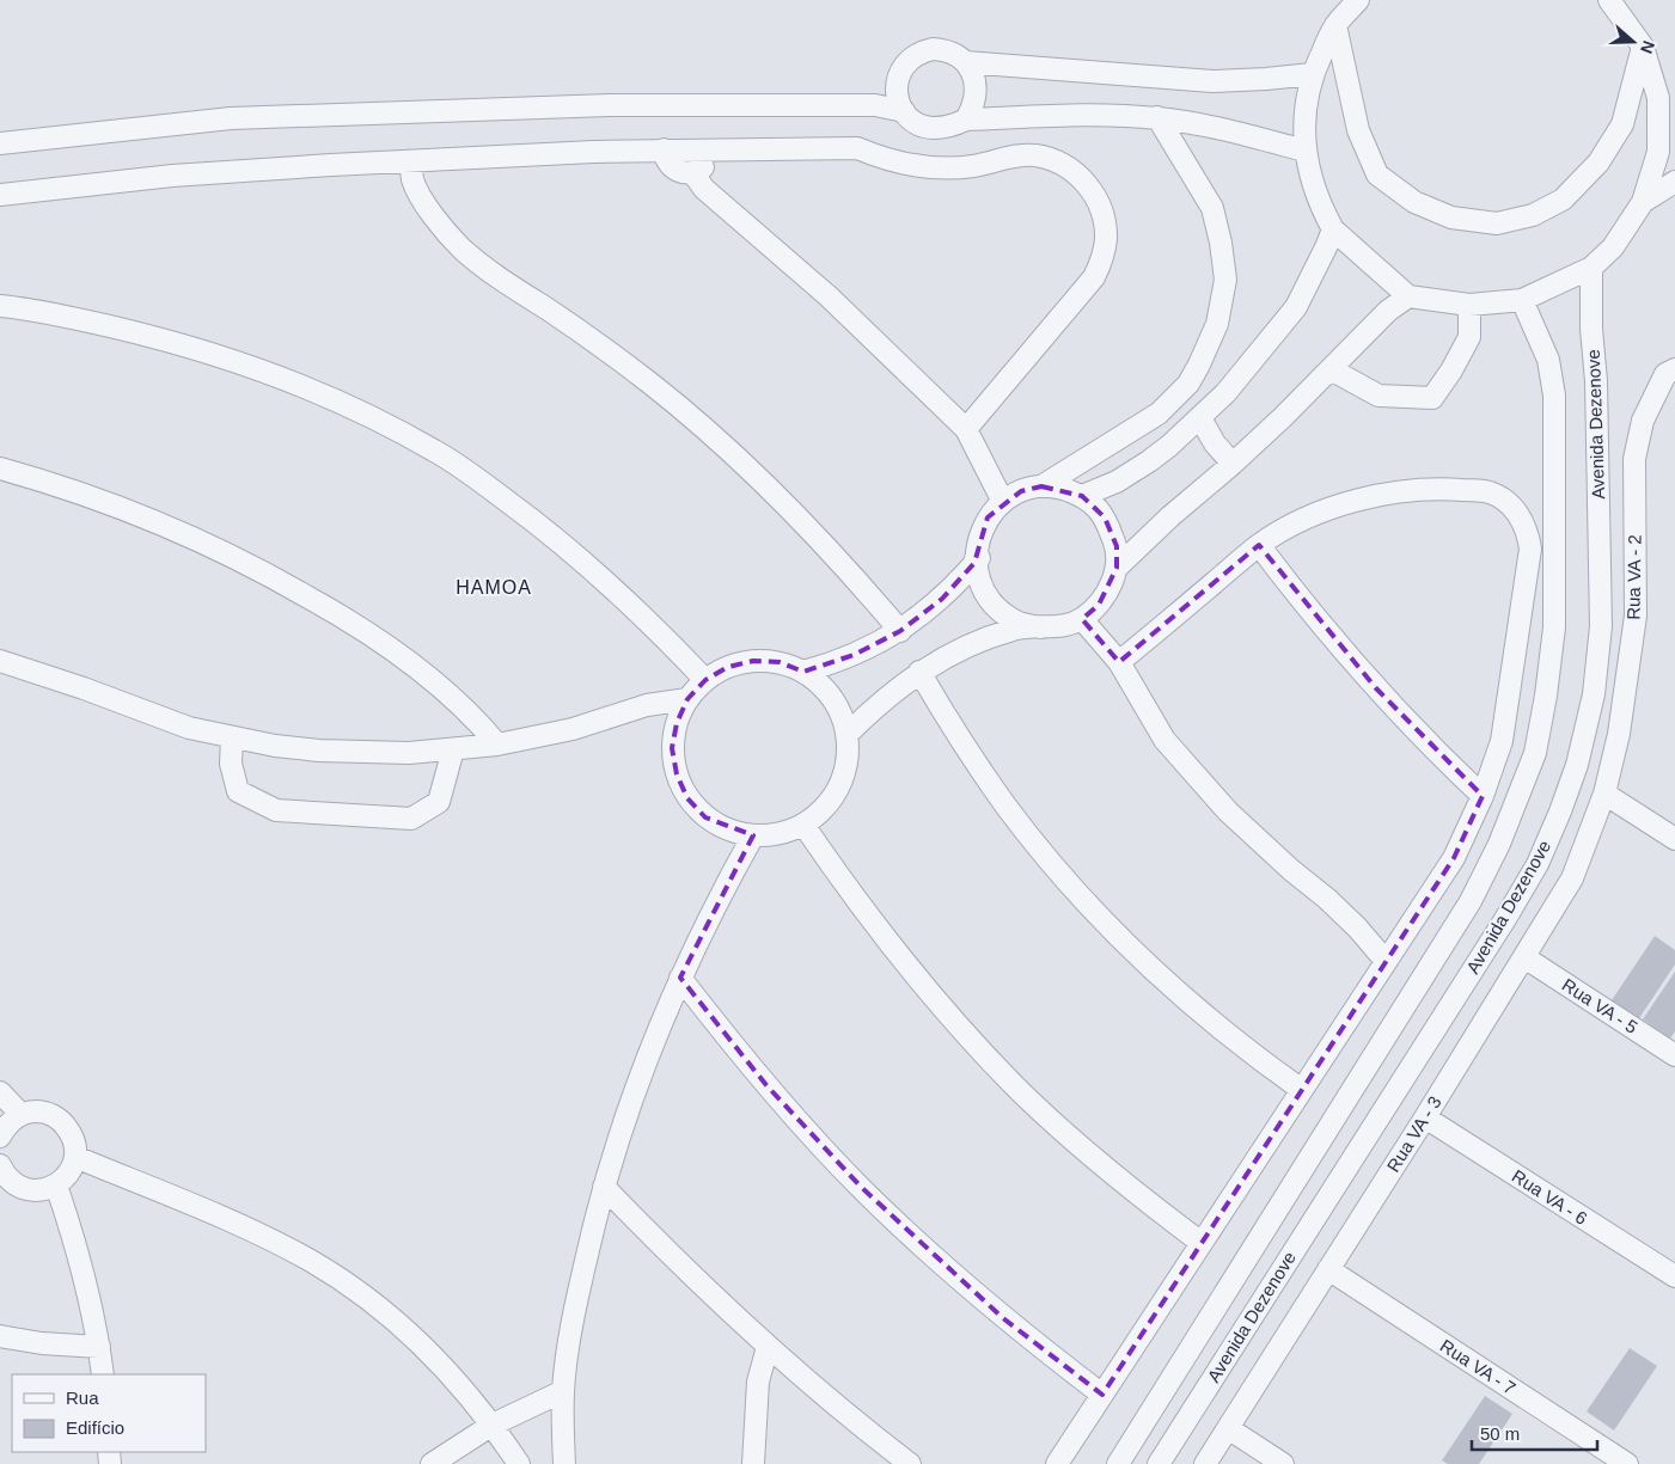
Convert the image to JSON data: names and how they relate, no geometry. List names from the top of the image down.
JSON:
{
  "streets": {
    "street": [
      "Avenida Dezenove",
      "Rua VA - 2",
      "Rua VA - 5",
      "Rua VA - 3",
      "Rua VA - 6",
      "Rua VA - 7"
    ]
  },
  "crossings": [
    ["Rua VA - 2", "Rua VA - 3"],
    ["Rua VA - 5", "Rua VA - 3"],
    ["Rua VA - 3", "Rua VA - 6"],
    ["Rua VA - 3", "Rua VA - 7"]
  ],
  "districts": ["HAMOA"],
  "legend": ["Rua", "Edifício"],
  "scale_bar": "50 m",
  "north": "right"
}
